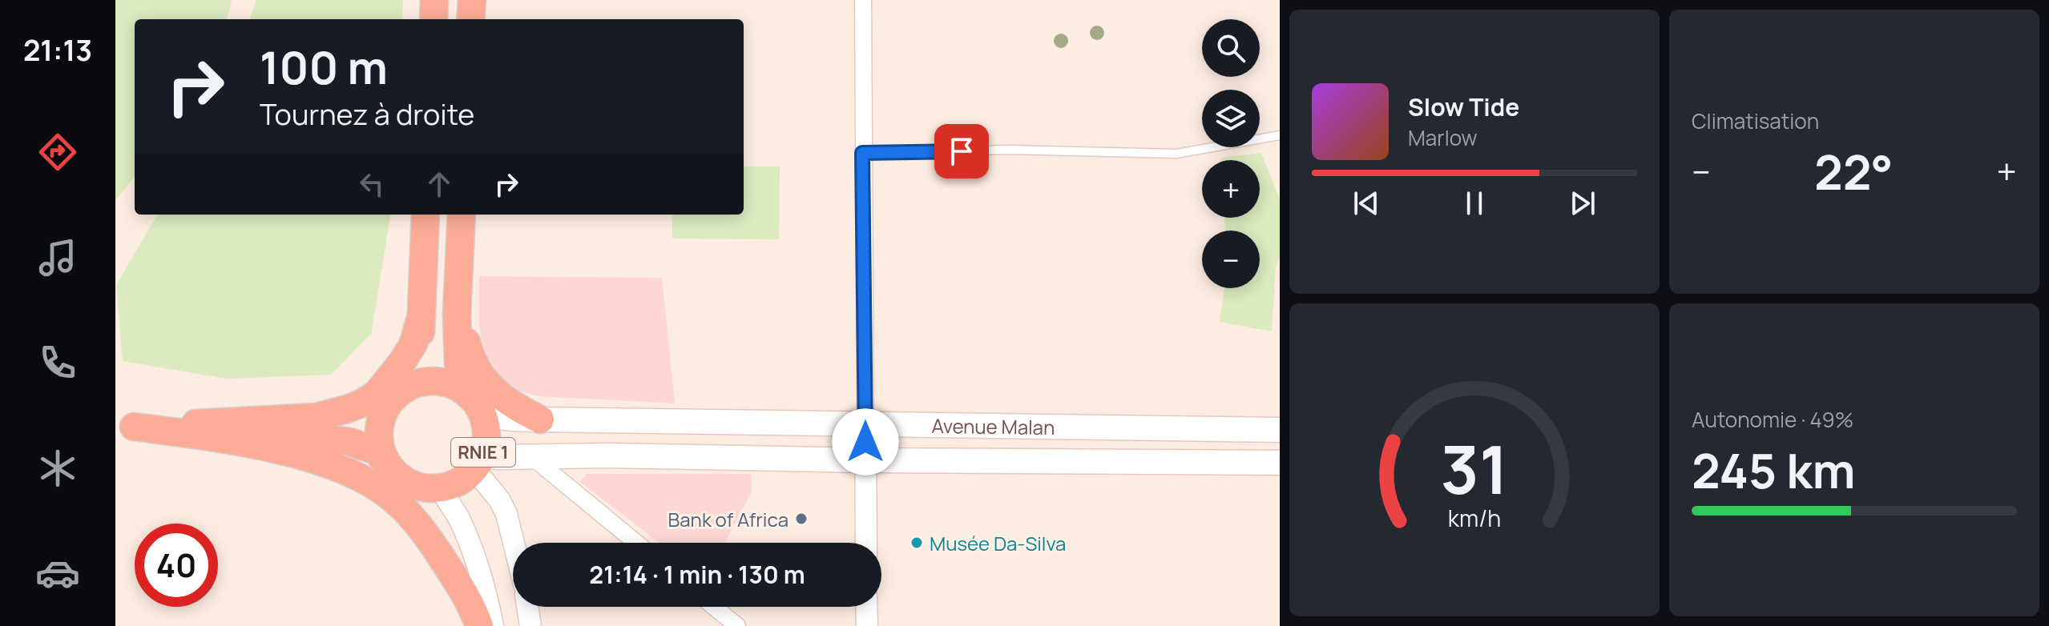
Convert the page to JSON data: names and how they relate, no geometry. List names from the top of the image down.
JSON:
{
  "streets": {
    "highway": ["RNIE 1"],
    "main road": ["Avenue Malan"]
  },
  "crossings": [
    ["Avenue Malan", "RNIE 1"]
  ],
  "places": ["Bank of Africa", "Musée Da-Silva"],
  "page": {
    "tabs": "21:13",
    "tile": [
      "Climatisation",
      ["Autonomie · 49%", "245 km"]
    ],
    "map_buttons": ["+", "−"],
    "turn": ["100 m", "Tournez à droite"],
    "song": ["Slow Tide", "Marlow"],
    "heat": ["−", "22°", "+"],
    "limit": "40",
    "trip": "21:14 · 1 min · 130 m",
    "gauge": ["31", "km/h"]
  }
}
